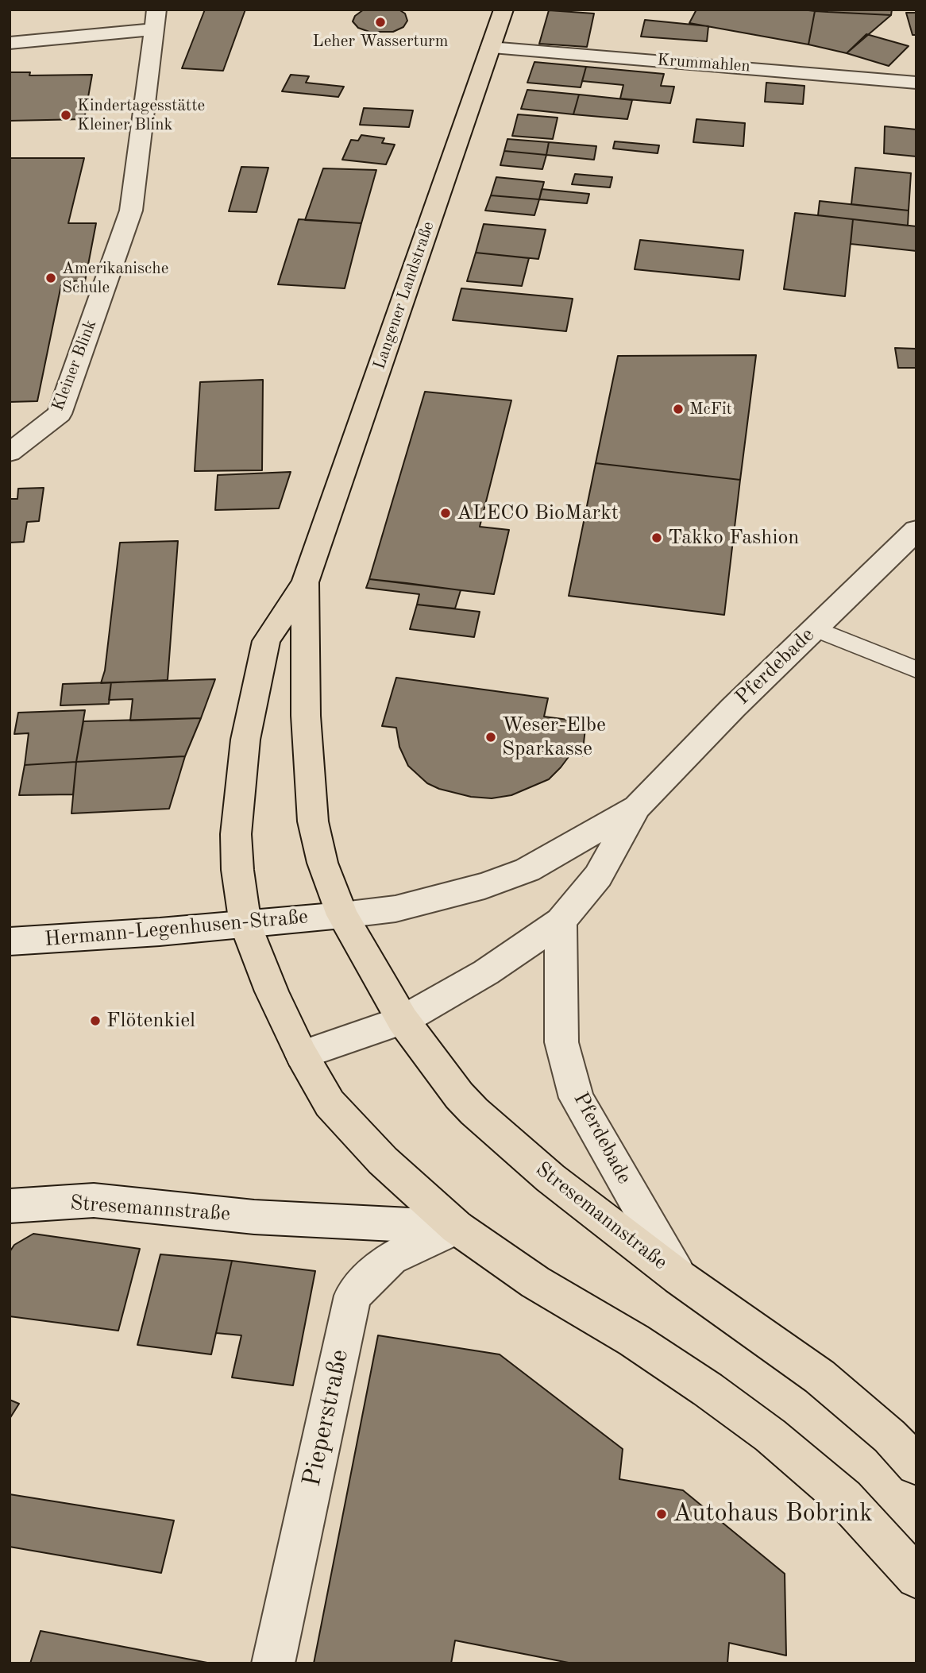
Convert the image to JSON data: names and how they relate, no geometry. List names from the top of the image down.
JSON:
{
  "streets": {
    "main road": ["Langener Landstraße", "Stresemannstraße"],
    "street": [
      "Krummahlen",
      "Kleiner Blink",
      "Pferdebade",
      "Hermann-Legenhusen-Straße",
      "Pieperstraße"
    ]
  },
  "crossings": [
    ["Krummahlen", "Langener Landstraße"],
    ["Langener Landstraße", "Pferdebade"],
    ["Langener Landstraße", "Hermann-Legenhusen-Straße"],
    ["Langener Landstraße", "Stresemannstraße"],
    ["Pferdebade", "Hermann-Legenhusen-Straße"],
    ["Pferdebade", "Stresemannstraße"],
    ["Hermann-Legenhusen-Straße", "Stresemannstraße"],
    ["Stresemannstraße", "Pieperstraße"]
  ],
  "places": [
    "Leher Wasserturm",
    "Kindertagesstätte Kleiner Blink",
    "Amerikanische Schule",
    "McFit",
    "ALECO BioMarkt",
    "Takko Fashion",
    "Weser-Elbe Sparkasse",
    "Flötenkiel",
    "Autohaus Bobrink"
  ]
}
